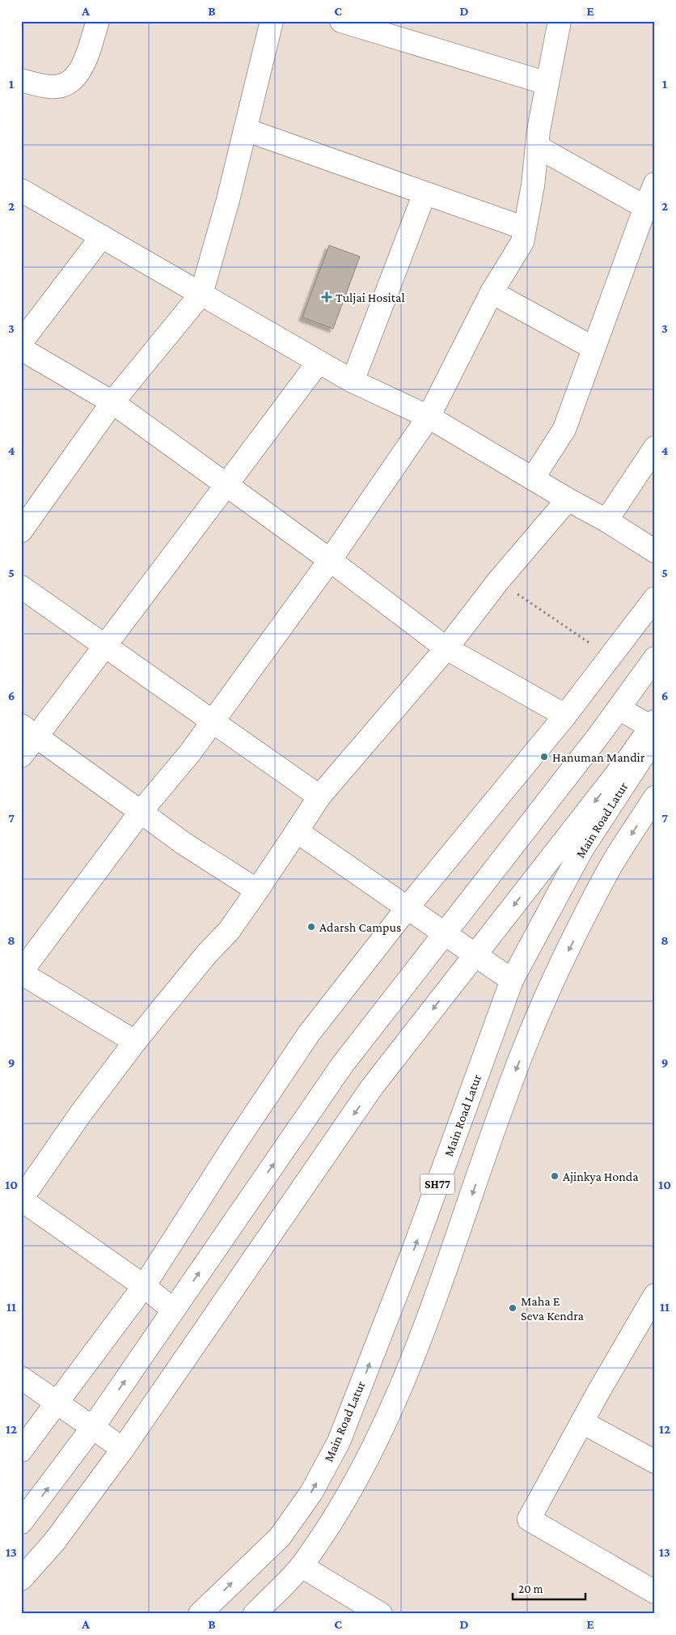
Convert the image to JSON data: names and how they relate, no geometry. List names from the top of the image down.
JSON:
{
  "streets": {
    "street": ["Main Road Latur", "SH77"]
  },
  "places": {
    "health": ["Tuljai Hosital"],
    "other": [
      "Hanuman Mandir",
      "Adarsh Campus",
      "Ajinkya Honda",
      "Maha E Seva Kendra"
    ]
  },
  "scale_bar": "20 m",
  "grid": {
    "columns": [
      "A",
      "B",
      "C",
      "D",
      "E"
    ],
    "rows": [
      "1",
      "2",
      "3",
      "4",
      "5",
      "6",
      "7",
      "8",
      "9",
      "10",
      "11",
      "12",
      "13"
    ]
  }
}
